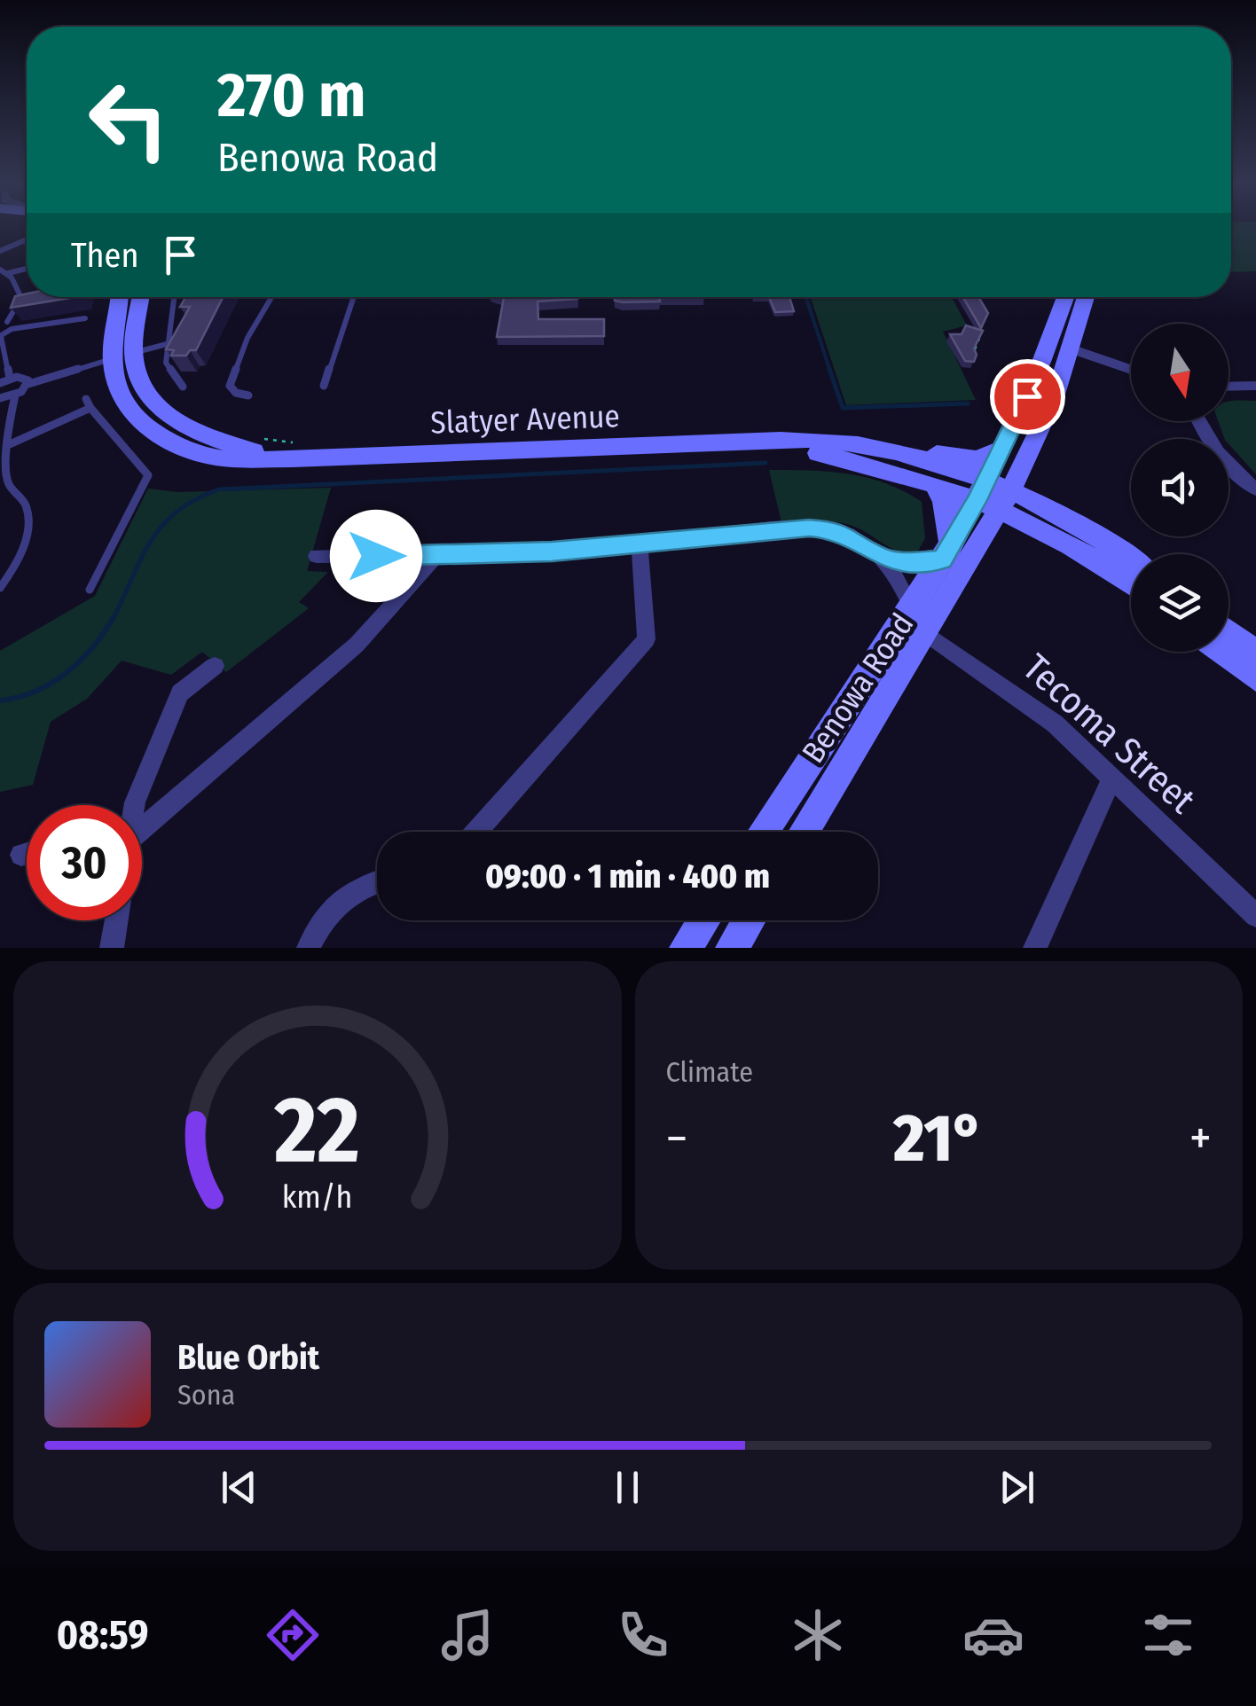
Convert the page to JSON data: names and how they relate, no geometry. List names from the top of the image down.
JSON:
{
  "streets": {
    "main road": ["Slatyer Avenue", "Benowa Road"],
    "street": ["Tecoma Street"]
  },
  "crossings": [
    ["Slatyer Avenue", "Benowa Road"],
    ["Benowa Road", "Tecoma Street"]
  ],
  "north": "bottom",
  "page": {
    "turn": ["270 m", "Benowa Road"],
    "then": "Then",
    "limit": "30",
    "trip": "09:00 · 1 min · 400 m",
    "tile": "Climate",
    "heat": ["−", "21°", "+"],
    "song": ["Blue Orbit", "Sona"],
    "tabs": "08:59",
    "gauge": ["22", "km/h"]
  }
}
